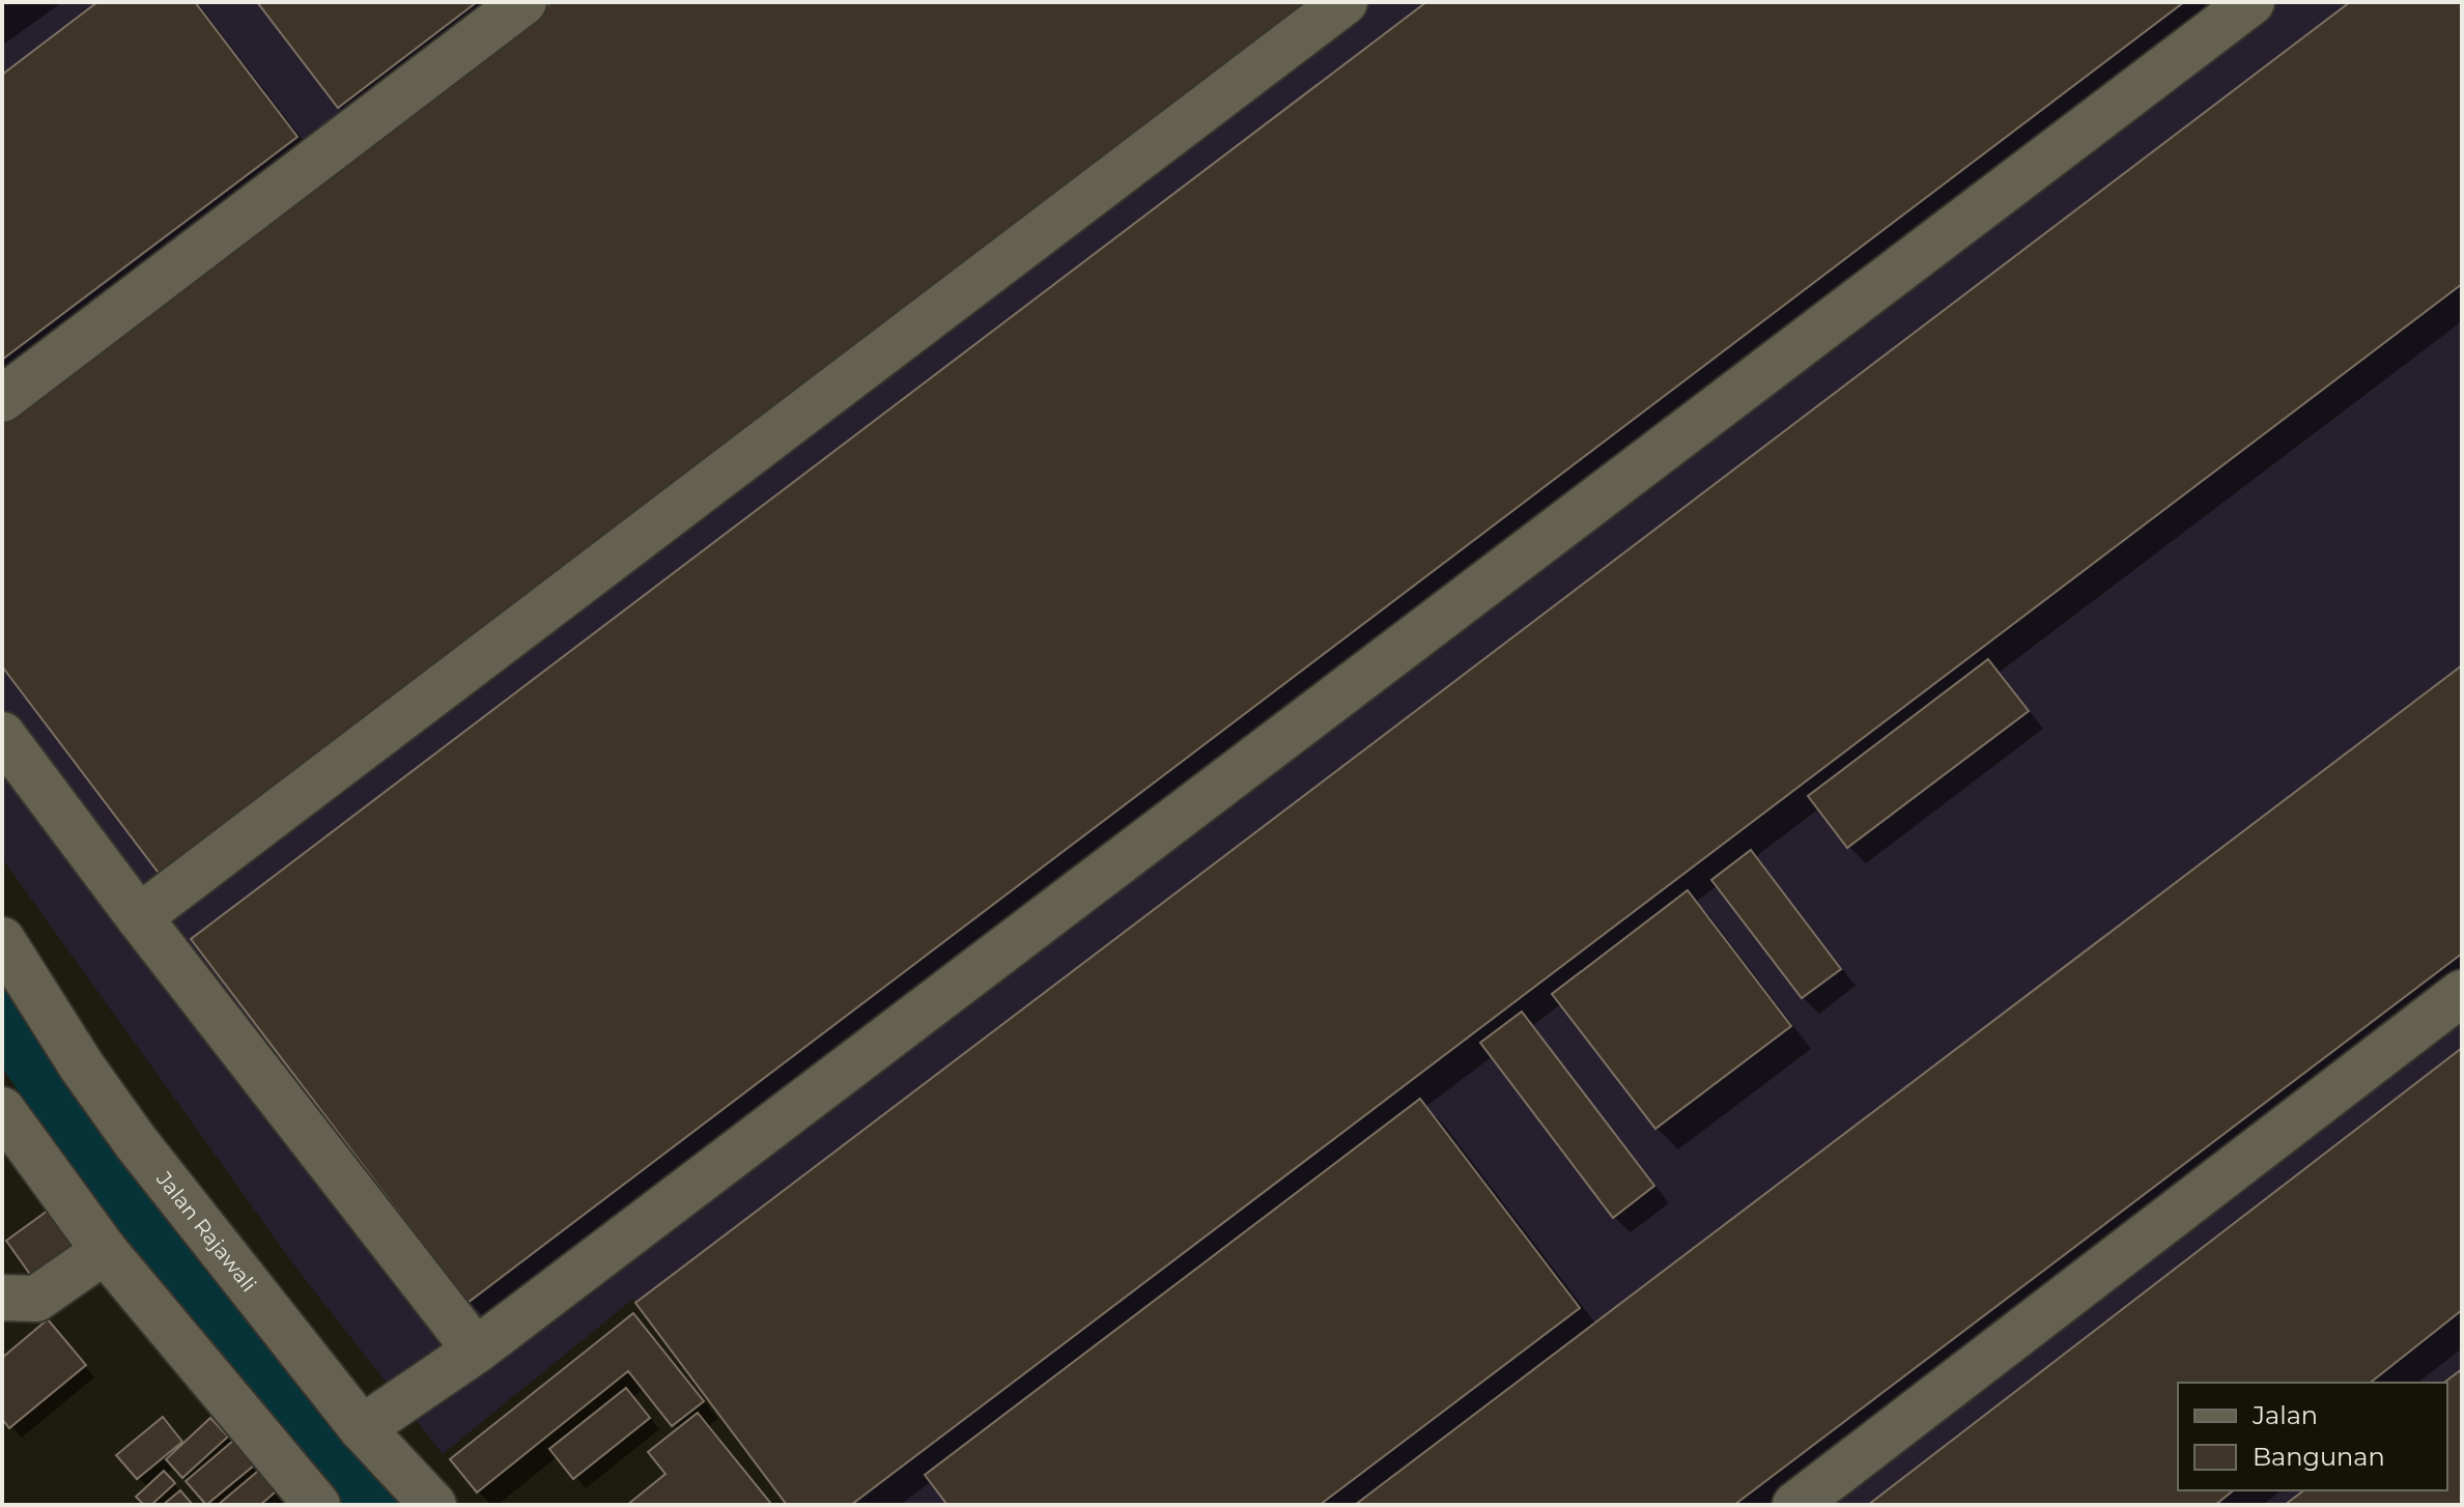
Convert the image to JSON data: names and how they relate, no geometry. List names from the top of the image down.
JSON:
{
  "streets": {
    "street": ["Jalan Rajawali"]
  },
  "legend": ["Jalan", "Bangunan"]
}
